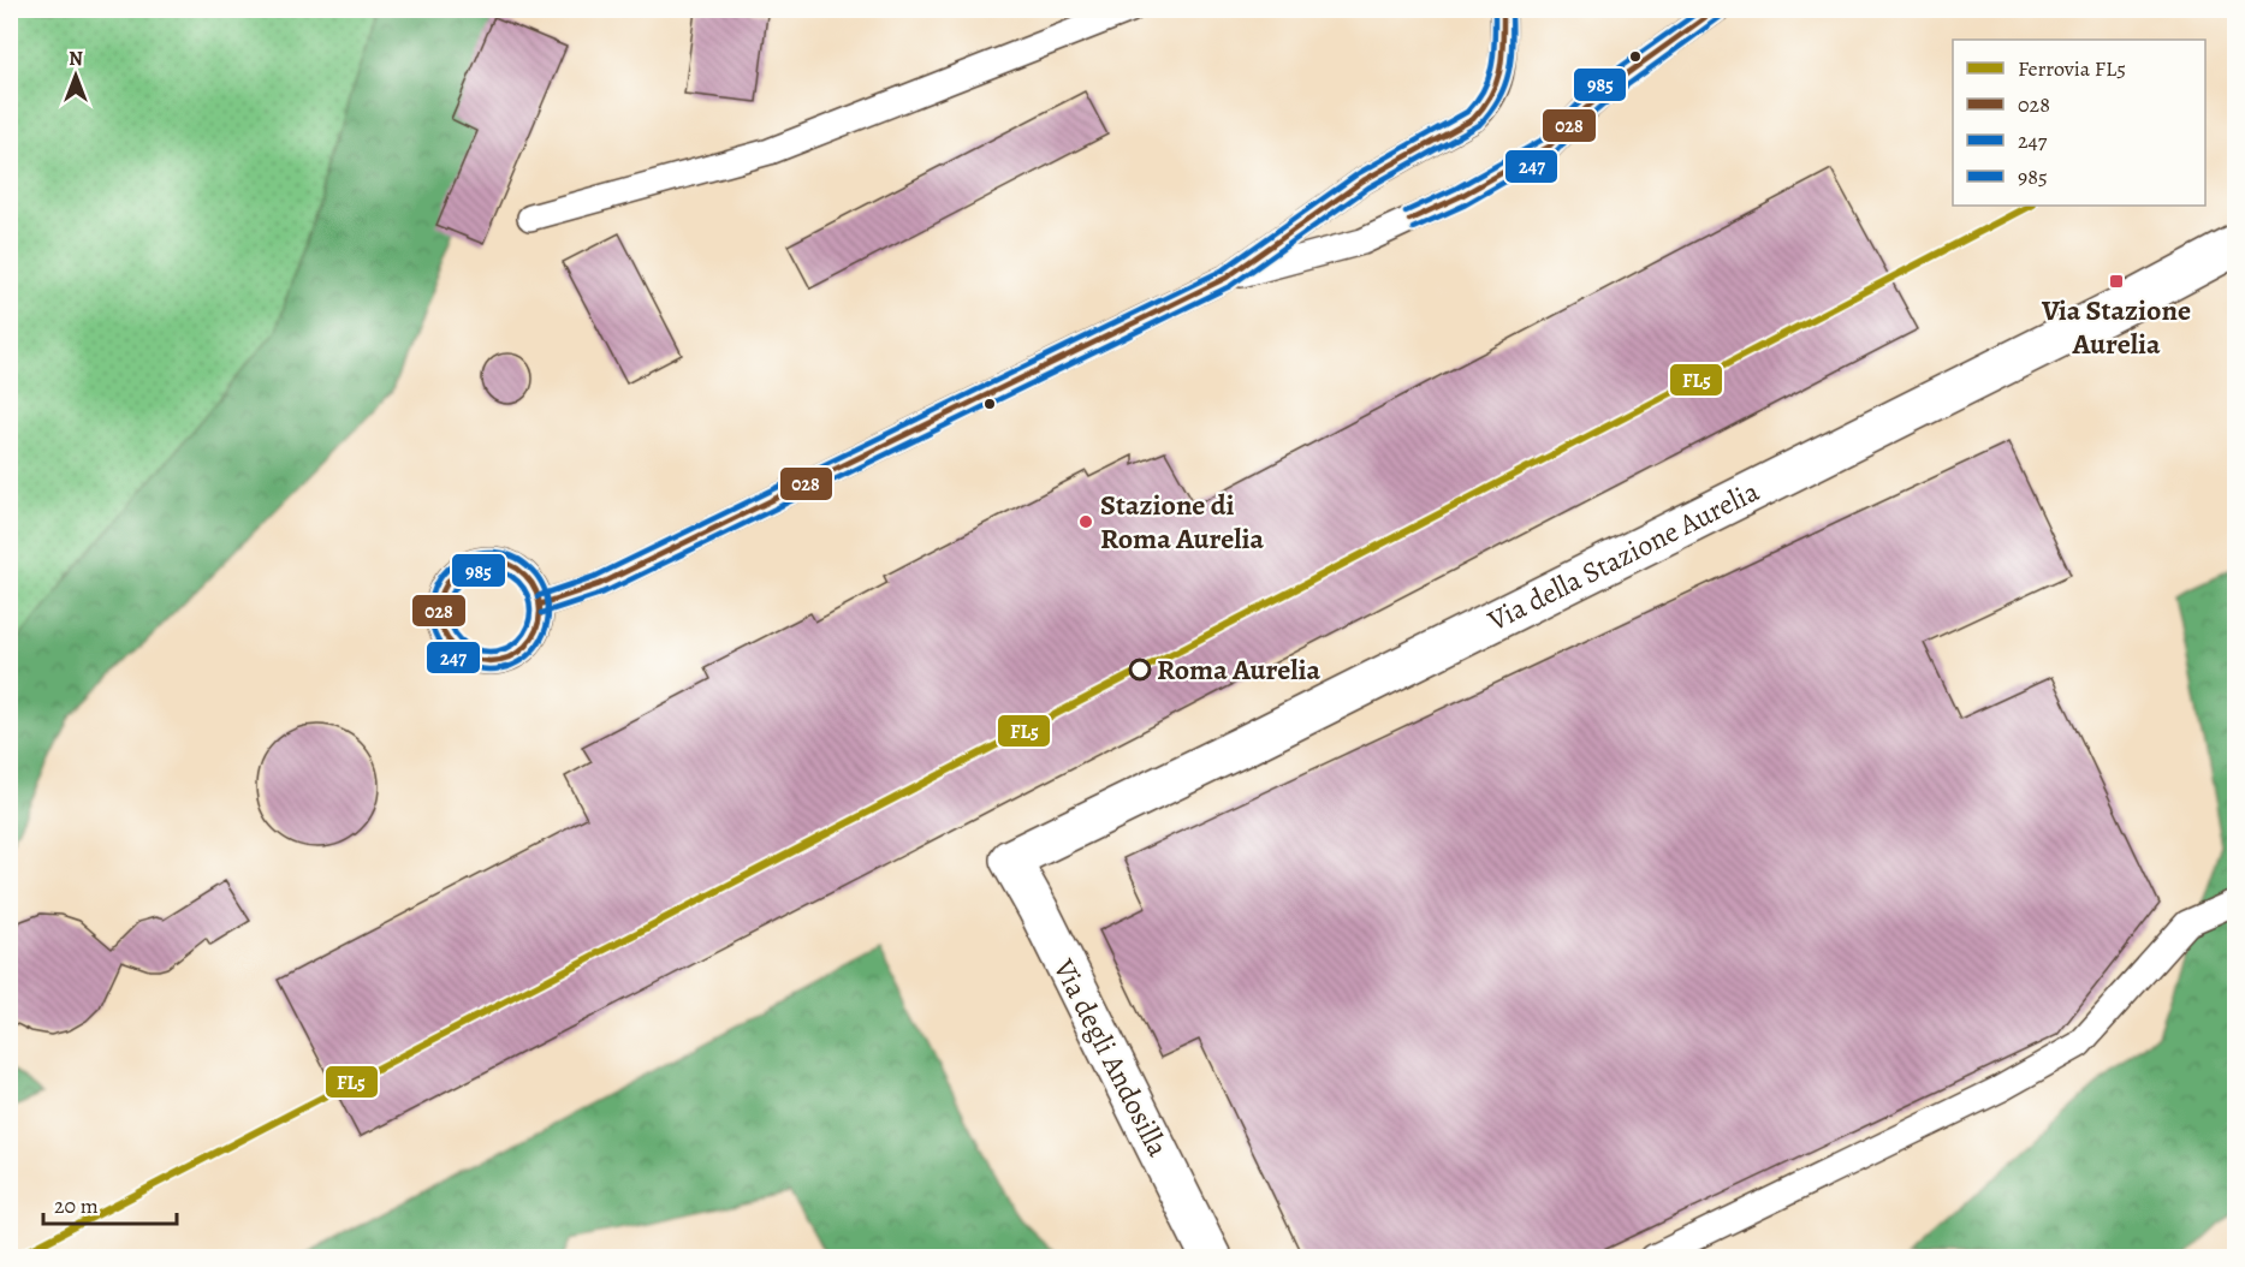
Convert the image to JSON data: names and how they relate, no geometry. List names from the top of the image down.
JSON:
{
  "streets": {
    "street": ["Via della Stazione Aurelia", "Via degli Andosilla"]
  },
  "crossings": [
    ["Via della Stazione Aurelia", "Via degli Andosilla"]
  ],
  "places": {
    "transit": ["Via Stazione Aurelia"],
    "other": ["Stazione di Roma Aurelia", "Roma Aurelia"]
  },
  "lines": [
    "transit line 028",
    "transit line 247",
    "transit line 985",
    "rail line FL5"
  ],
  "legend": [
    "Ferrovia FL5",
    "028",
    "247",
    "985"
  ],
  "scale_bar": "20 m",
  "north": "top"
}
